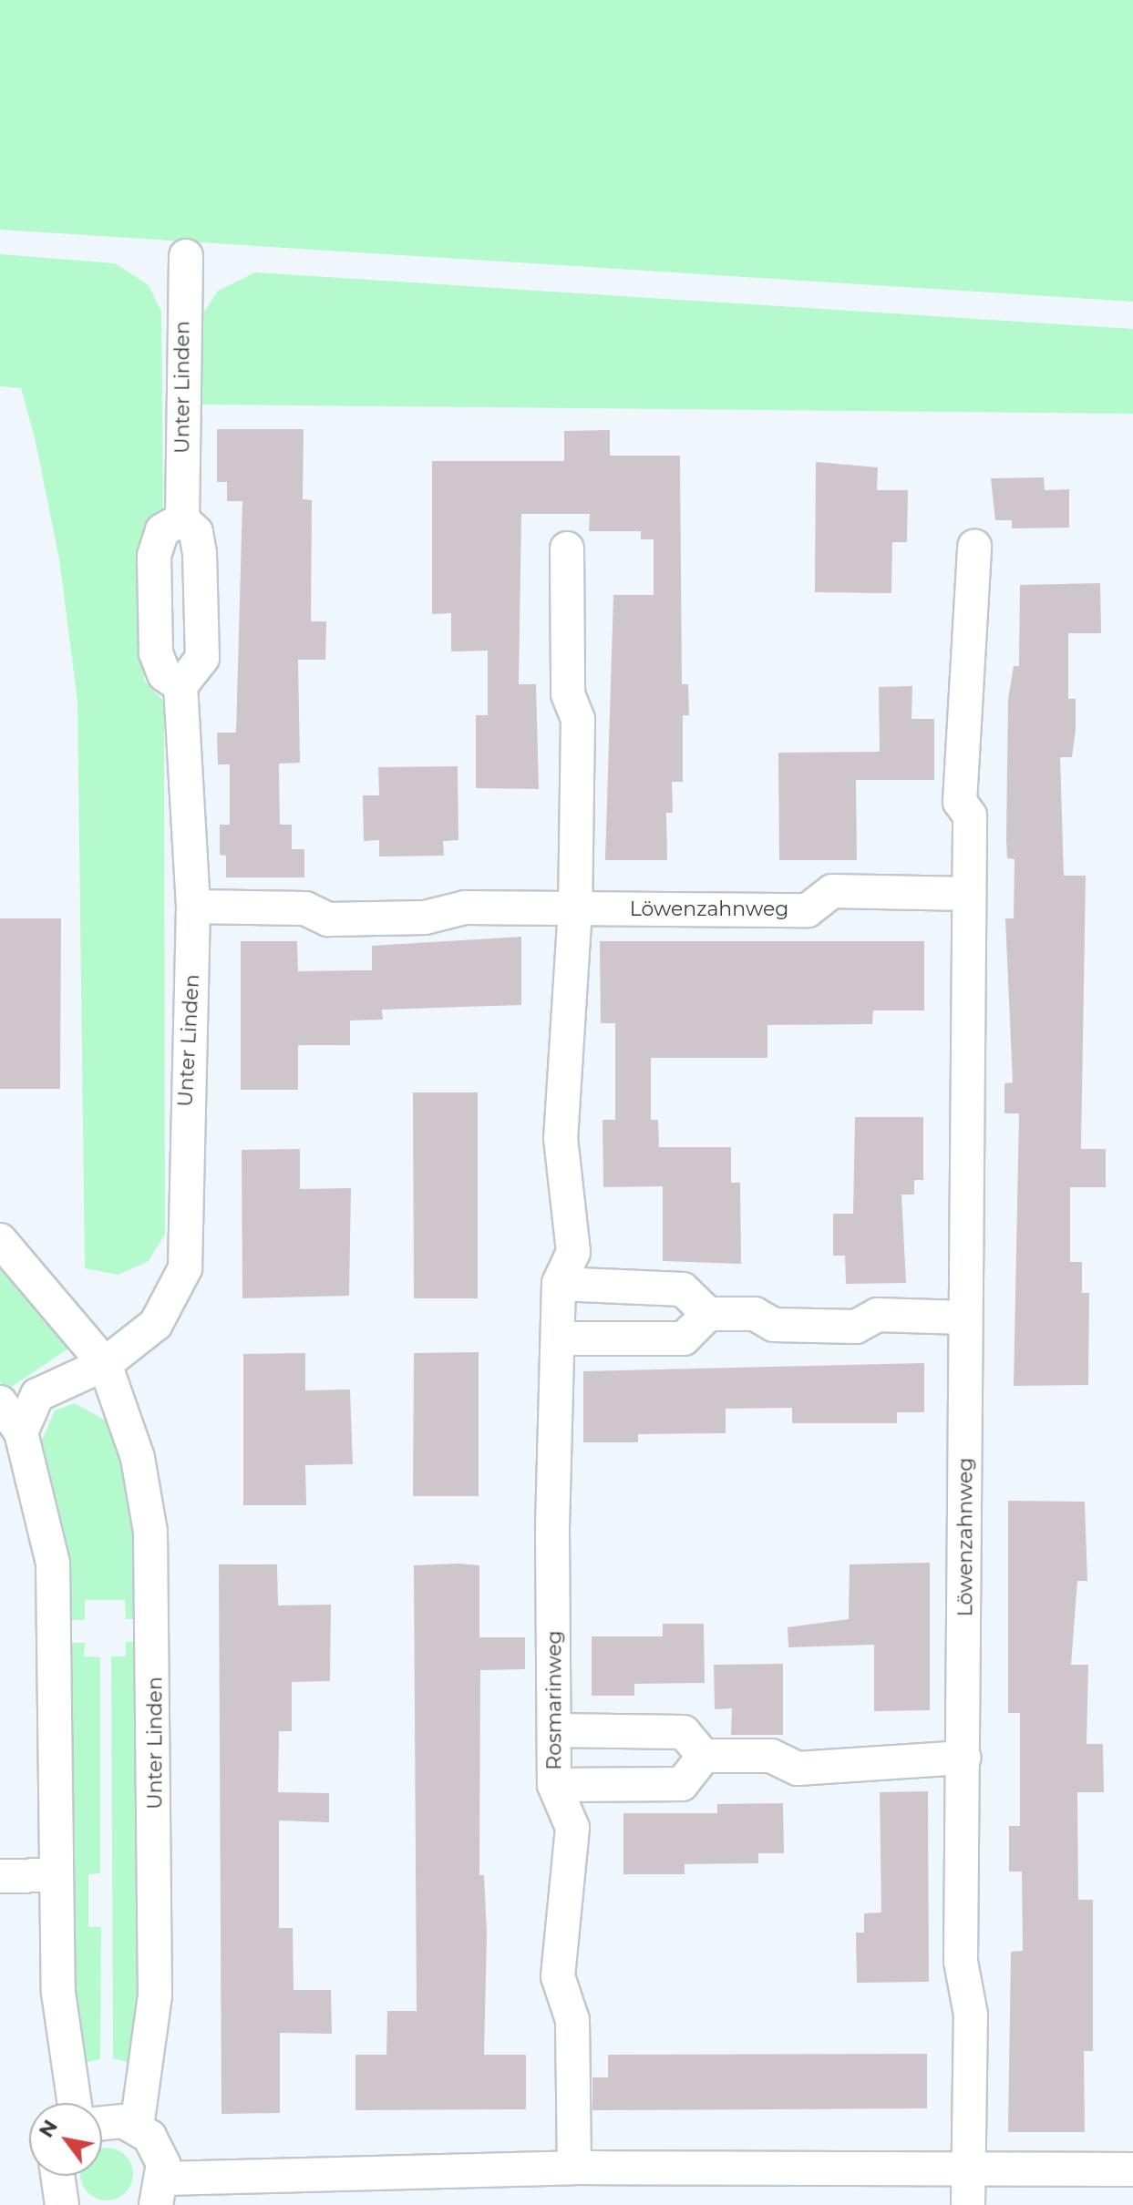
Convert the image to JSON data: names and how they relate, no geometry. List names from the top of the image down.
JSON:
{
  "streets": {
    "street": ["Unter Linden", "Löwenzahnweg", "Rosmarinweg"]
  },
  "crossings": [
    ["Unter Linden", "Löwenzahnweg"]
  ],
  "north": "top left"
}
